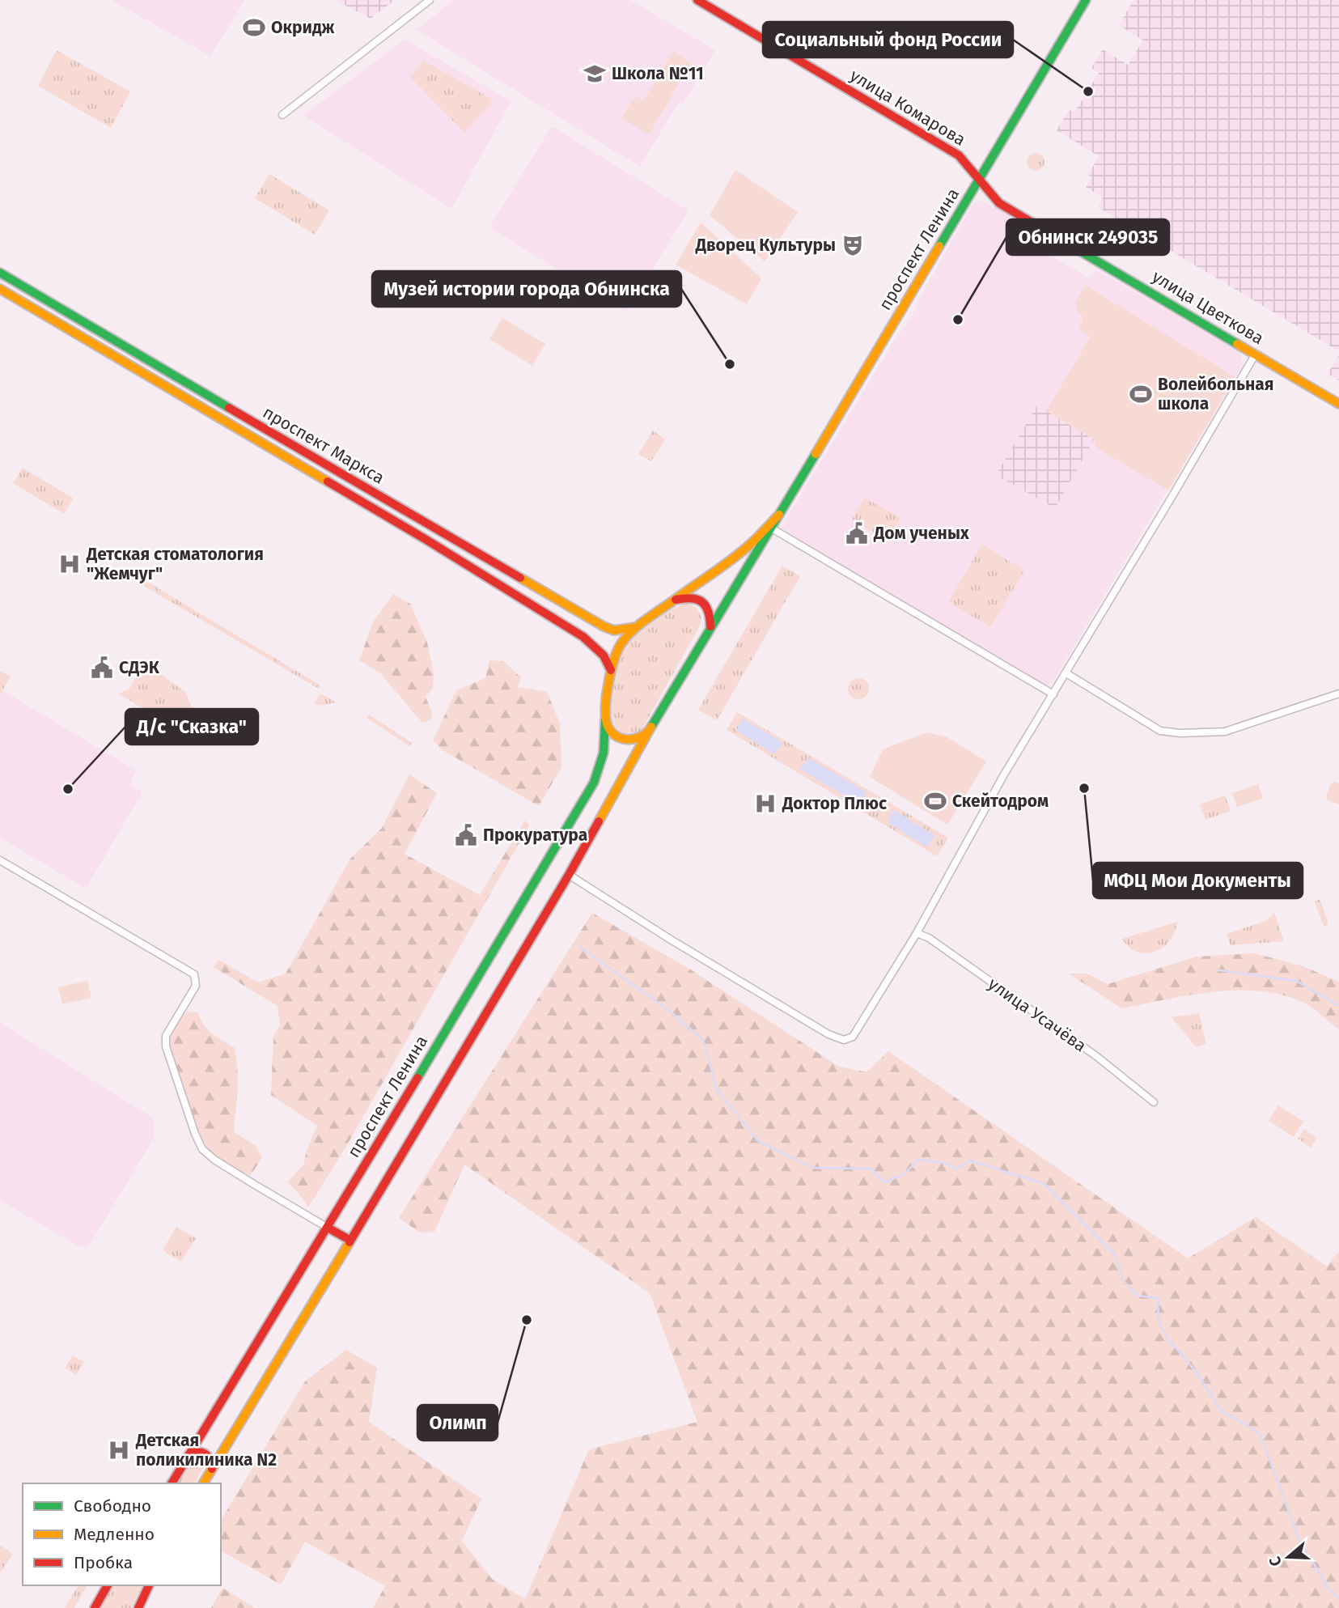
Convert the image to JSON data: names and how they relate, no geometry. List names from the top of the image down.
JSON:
{
  "streets": {
    "main road": [
      "улица Комарова",
      "проспект Ленина",
      "улица Цветкова",
      "проспект Маркса"
    ],
    "street": ["улица Усачёва"]
  },
  "crossings": [
    ["улица Комарова", "проспект Ленина"],
    ["улица Комарова", "улица Цветкова"],
    ["проспект Ленина", "улица Цветкова"],
    ["проспект Ленина", "проспект Маркса"]
  ],
  "places": {
    "sports": ["Окридж", "Волейбольная школа", "Скейтодром"],
    "school or university": ["Школа №11"],
    "other": [
      "Социальный фонд России",
      "Обнинск 249035",
      "Музей истории города Обнинска",
      "МФЦ Мои Документы",
      "Д/с \"Сказка\"",
      "Олимп"
    ],
    "theatre": ["Дворец Культуры"],
    "public building": ["Дом ученых", "СДЭК", "Прокуратура"],
    "hospital": ["Детская стоматология \"Жемчуг\"", "Доктор Плюс", "Детская поликилиника N2"]
  },
  "legend": ["Свободно", "Медленно", "Пробка"],
  "north": "left"
}
